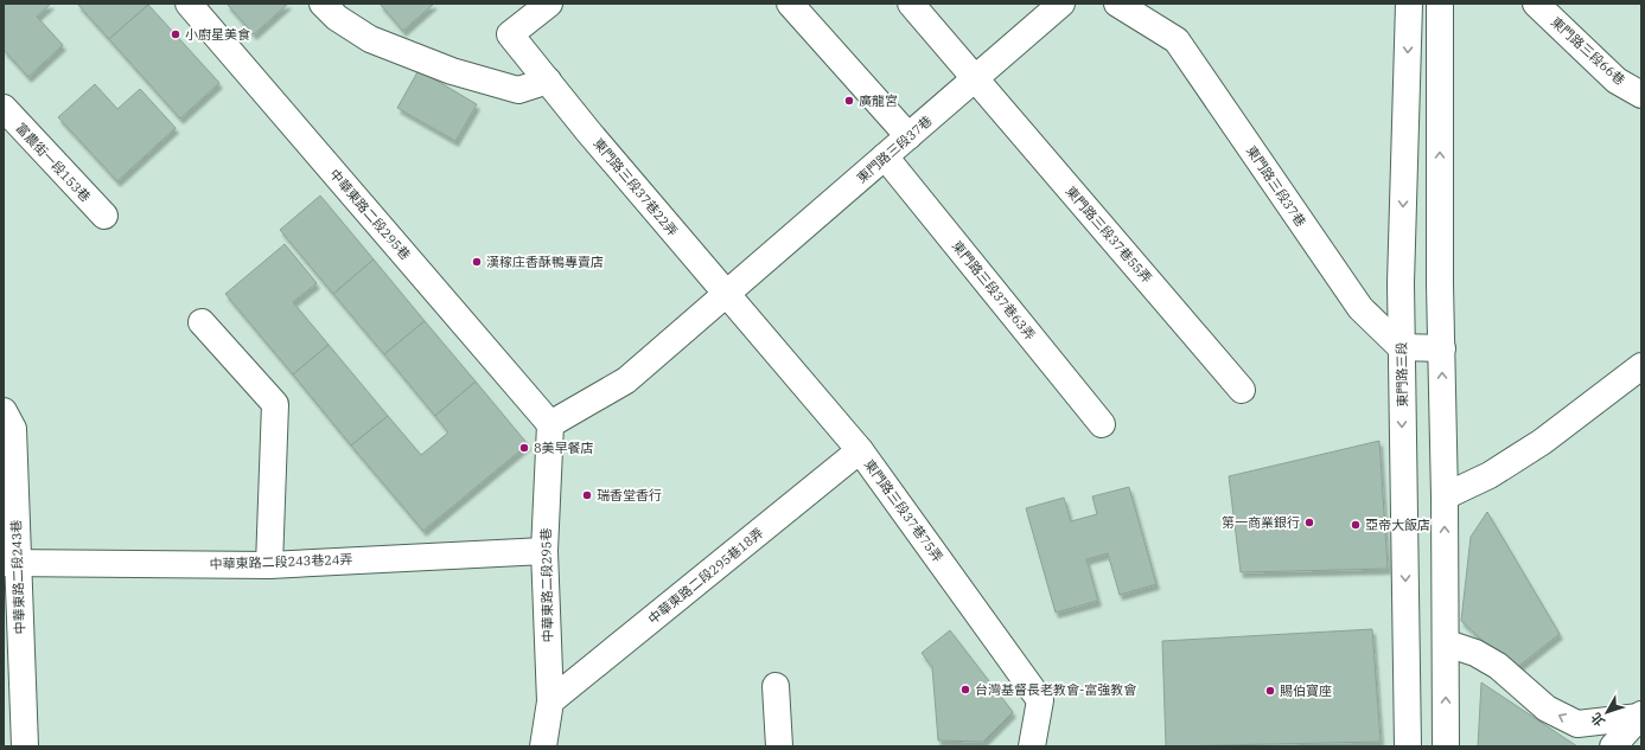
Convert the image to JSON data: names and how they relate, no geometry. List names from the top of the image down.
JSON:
{
  "streets": {
    "street": [
      "東門路三段66巷",
      "東門路三段37巷",
      "富農街一段153巷",
      "東門路三段37巷22弄",
      "中華東路二段295巷",
      "東門路三段37巷55弄",
      "東門路三段37巷63弄",
      "東門路三段",
      "東門路三段37巷75弄",
      "中華東路二段243巷24弄",
      "中華東路二段295巷18弄",
      "中華東路二段243巷"
    ]
  },
  "crossings": [
    ["東門路三段37巷", "東門路三段37巷22弄"],
    ["東門路三段37巷", "中華東路二段295巷"],
    ["東門路三段37巷", "東門路三段37巷55弄"],
    ["東門路三段37巷", "東門路三段37巷63弄"],
    ["東門路三段37巷", "東門路三段"],
    ["東門路三段37巷", "東門路三段37巷75弄"],
    ["東門路三段37巷22弄", "東門路三段37巷75弄"],
    ["中華東路二段295巷", "中華東路二段243巷24弄"],
    ["中華東路二段295巷", "中華東路二段295巷18弄"],
    ["東門路三段37巷75弄", "中華東路二段295巷18弄"],
    ["中華東路二段243巷24弄", "中華東路二段243巷"]
  ],
  "places": [
    "小廚星美食",
    "廣龍宮",
    "漢稼庄香酥鴨專賣店",
    "8美早餐店",
    "瑞香堂香行",
    "第一商業銀行",
    "亞帝大飯店",
    "台灣基督長老教會-富強教會",
    "賜伯寶座"
  ],
  "north": "bottom left"
}
